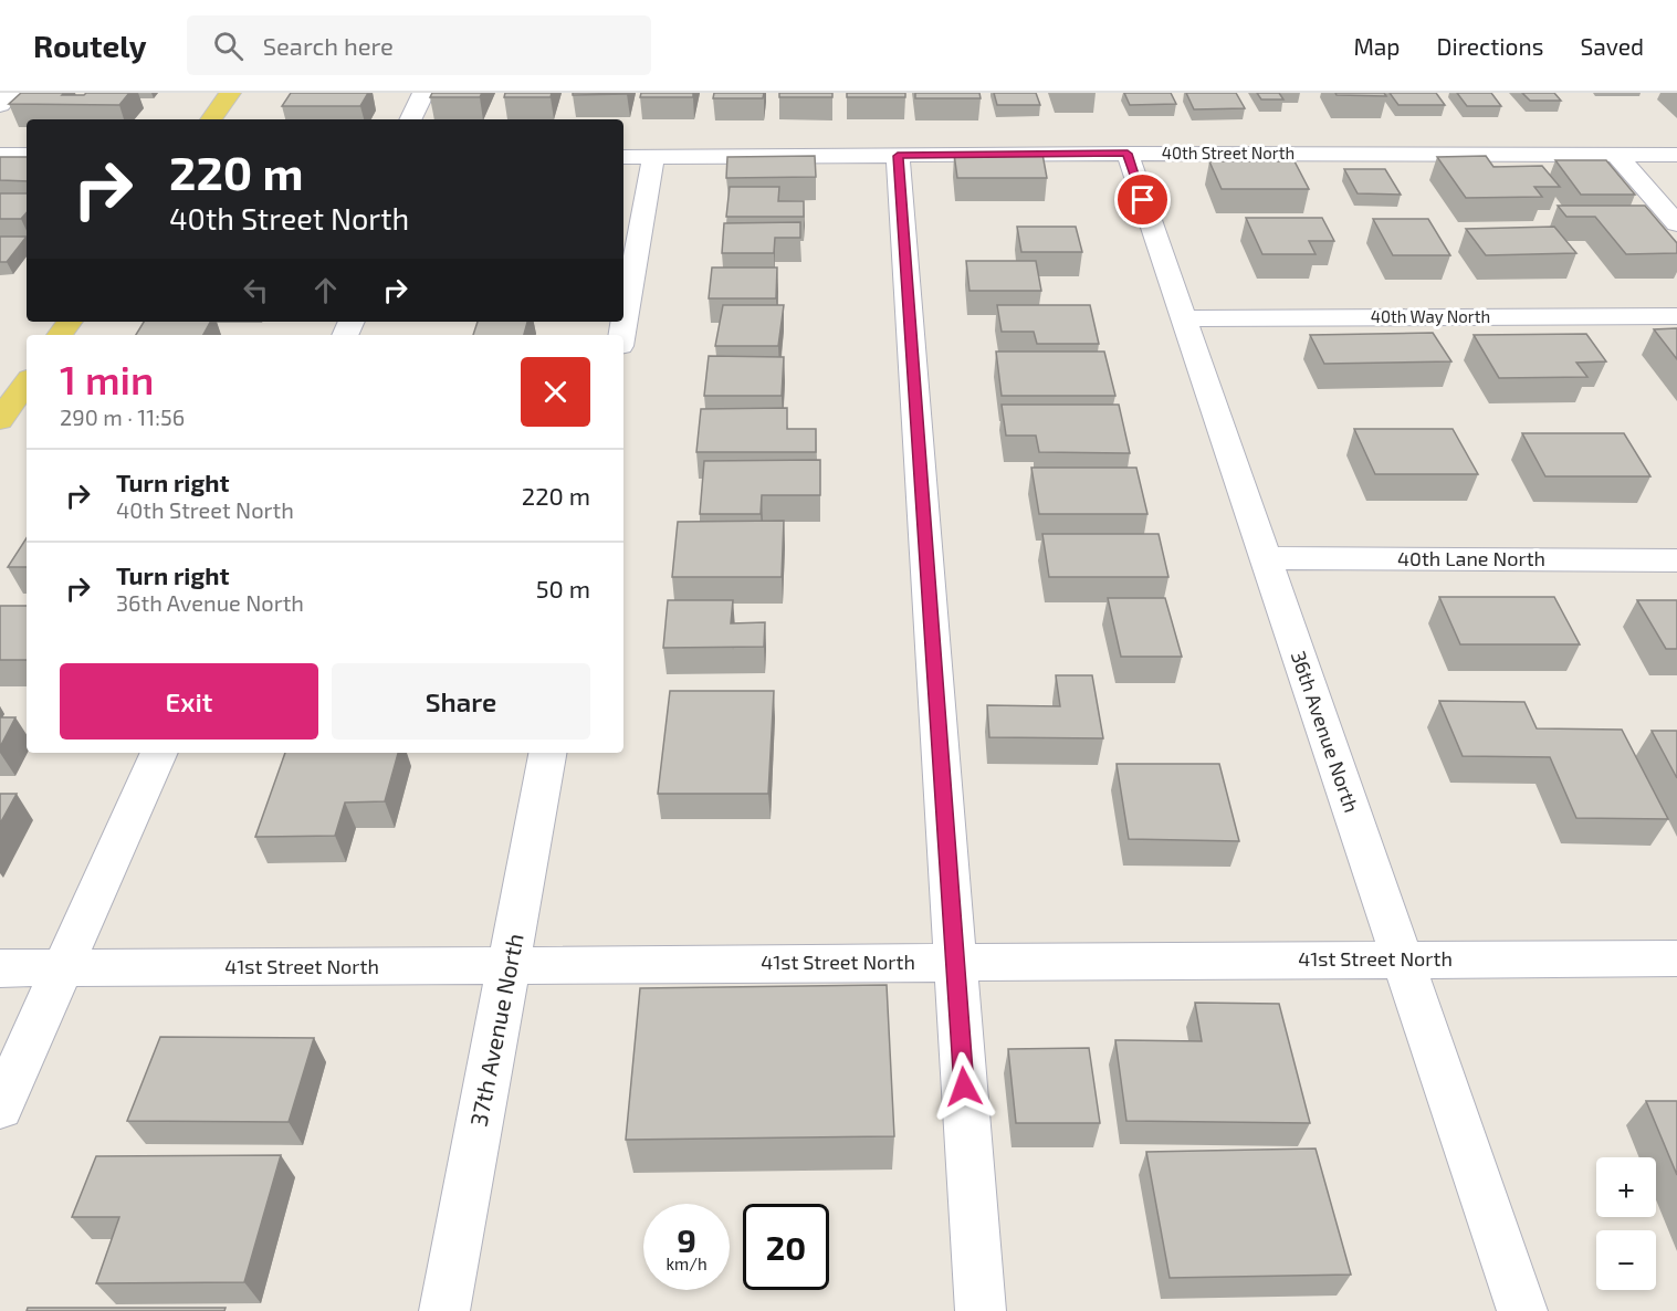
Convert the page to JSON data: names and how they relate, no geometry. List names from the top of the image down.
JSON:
{
  "streets": {
    "street": [
      "40th Street North",
      "40th Way North",
      "40th Lane North",
      "36th Avenue North",
      "41st Street North",
      "37th Avenue North"
    ]
  },
  "crossings": [
    ["40th Street North", "36th Avenue North"],
    ["40th Way North", "36th Avenue North"],
    ["40th Lane North", "36th Avenue North"],
    ["36th Avenue North", "41st Street North"],
    ["41st Street North", "37th Avenue North"]
  ],
  "page": {
    "header": "Routely",
    "search": "Search here",
    "nav": ["Map", "Directions", "Saved"],
    "turn": ["220 m", "40th Street North"],
    "heading": ["1 min", "290 m · 11:56"],
    "list": [
      {
        "name": "Turn right",
        "note": "40th Street North",
        "value": "220 m"
      },
      {
        "name": "Turn right",
        "note": "36th Avenue North",
        "value": "50 m"
      }
    ],
    "buttons": ["Exit", "Share"],
    "map_buttons": ["+", "−"],
    "speed": "9 km/h",
    "limit": "20"
  }
}
